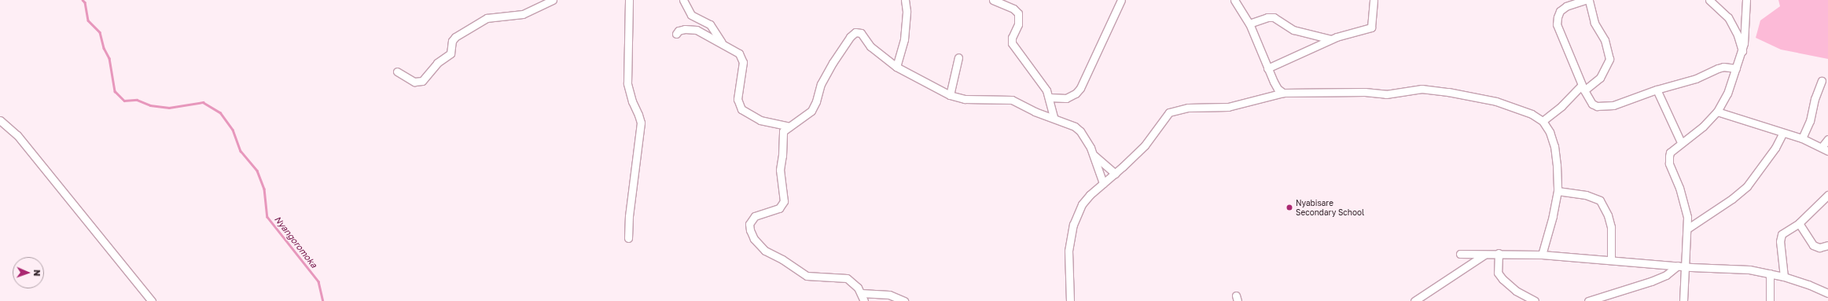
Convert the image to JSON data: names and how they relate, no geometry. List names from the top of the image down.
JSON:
{
  "water": ["Nyangoromoka"],
  "places": ["Nyabisare Secondary School"],
  "north": "right"
}
